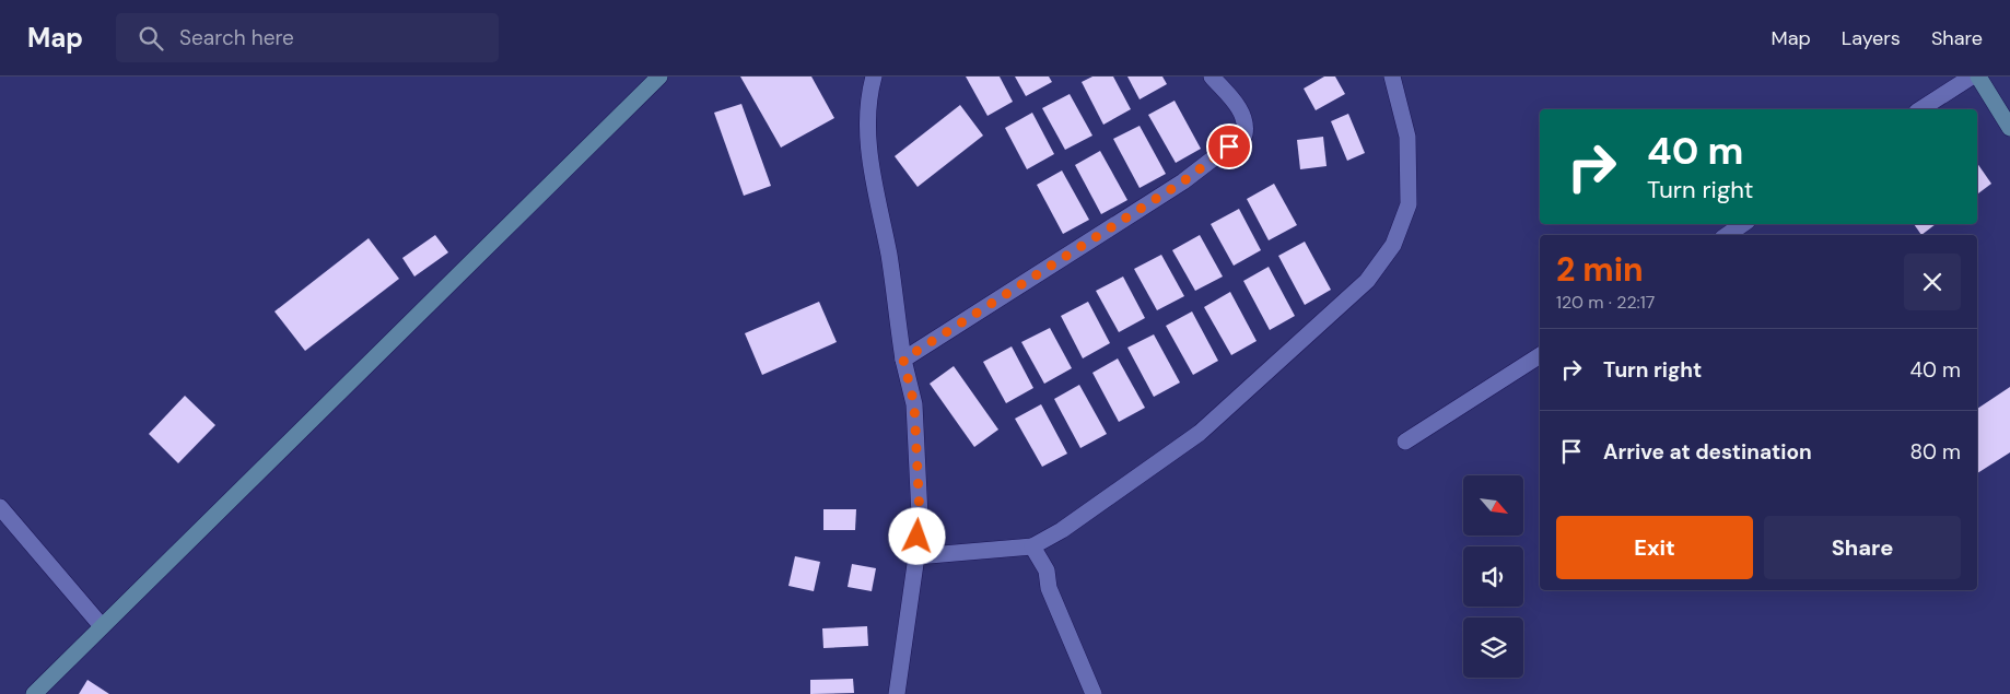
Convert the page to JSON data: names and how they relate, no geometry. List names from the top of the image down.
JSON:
{
  "north": "bottom right",
  "page": {
    "header": "Map",
    "search": "Search here",
    "nav": ["Map", "Layers", "Share"],
    "turn": ["40 m", "Turn right"],
    "heading": ["2 min", "120 m · 22:17"],
    "list": [
      {
        "name": "Turn right",
        "value": "40 m"
      },
      {
        "name": "Arrive at destination",
        "value": "80 m"
      }
    ],
    "buttons": ["Exit", "Share"]
  }
}
